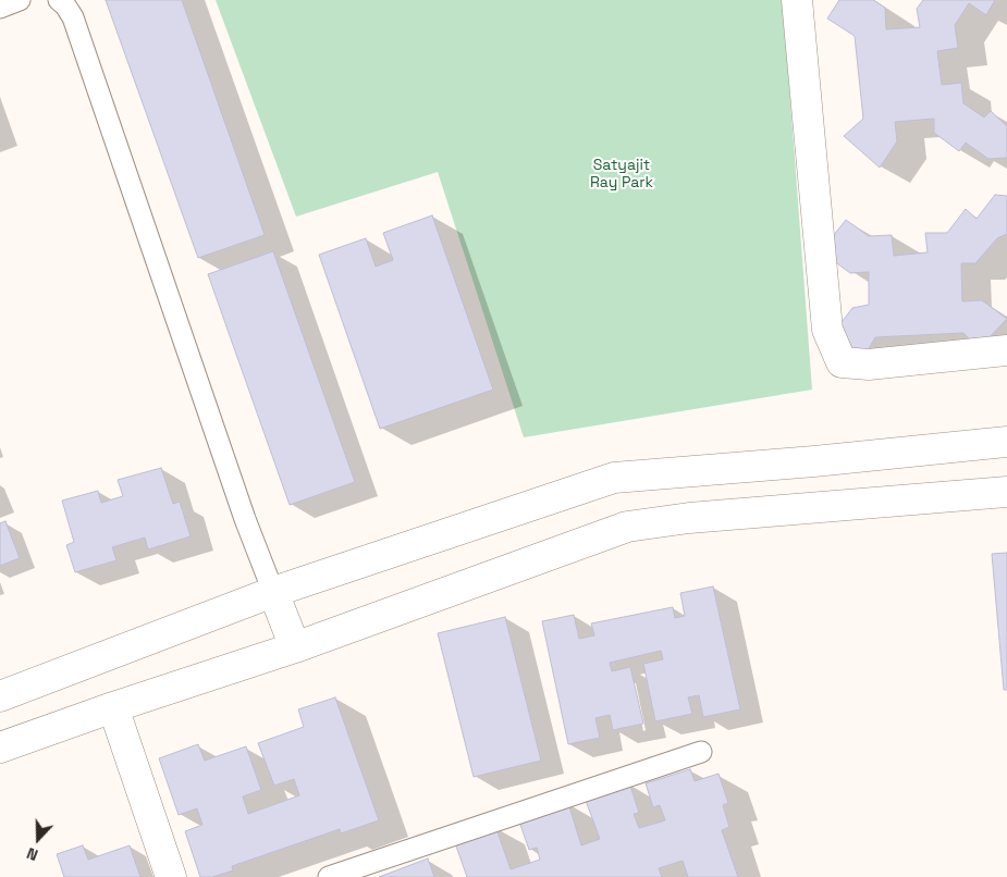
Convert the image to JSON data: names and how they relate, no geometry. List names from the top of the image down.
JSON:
{
  "parks": ["Satyajit Ray Park"],
  "north": "bottom"
}
